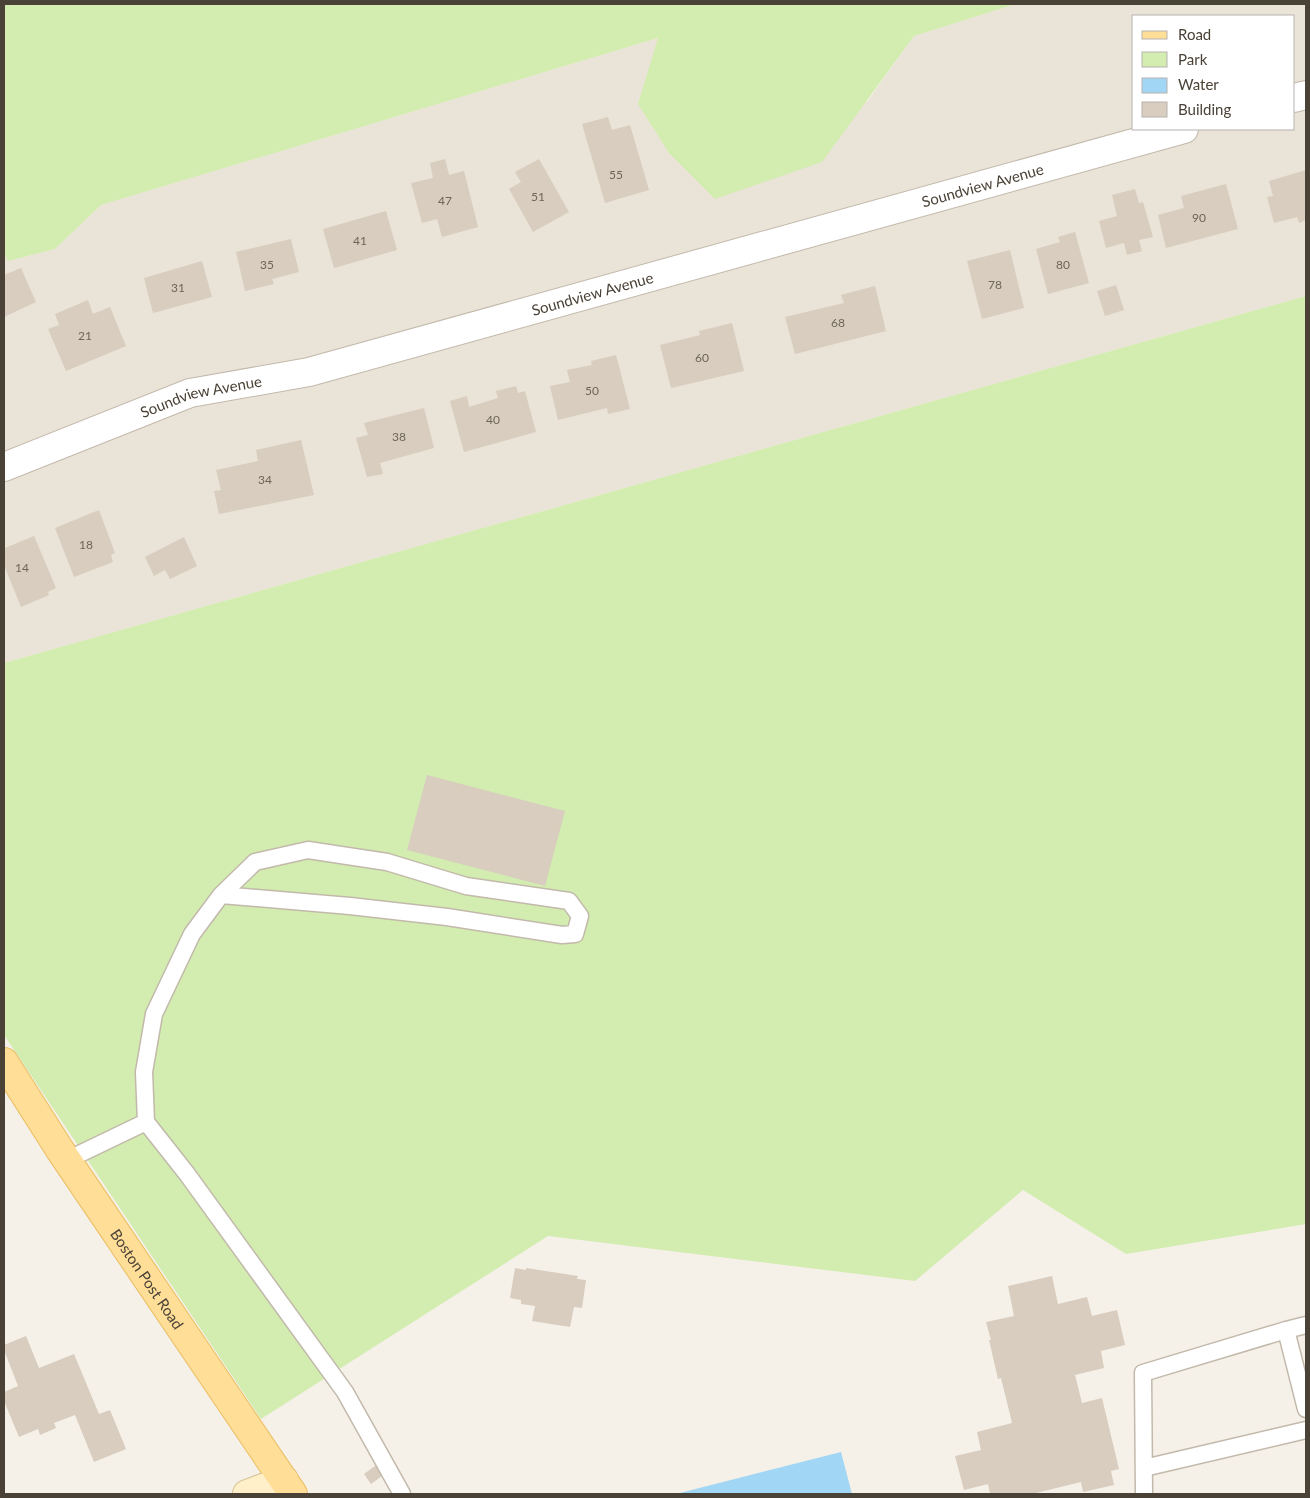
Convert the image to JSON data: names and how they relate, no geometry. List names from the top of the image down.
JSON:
{
  "streets": {
    "main road": ["Boston Post Road"],
    "street": ["Soundview Avenue"]
  },
  "house_numbers": [
    "55",
    "51",
    "47",
    "90",
    "41",
    "35",
    "80",
    "78",
    "31",
    "68",
    "21",
    "60",
    "50",
    "40",
    "38",
    "34",
    "18",
    "14"
  ],
  "legend": [
    "Road",
    "Park",
    "Water",
    "Building"
  ]
}
